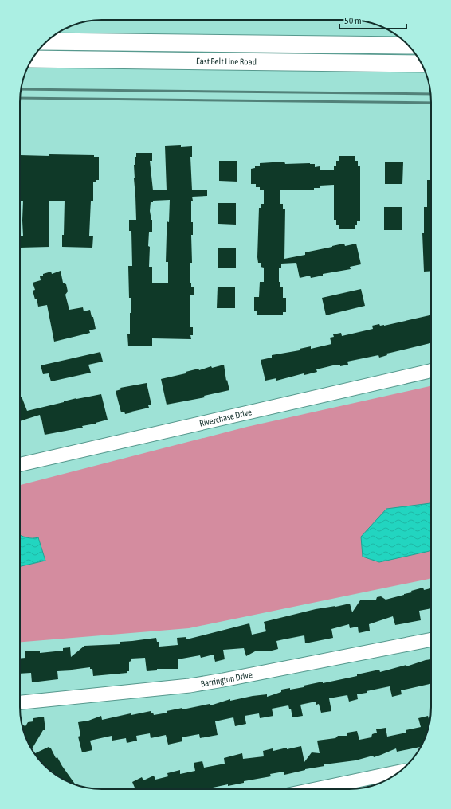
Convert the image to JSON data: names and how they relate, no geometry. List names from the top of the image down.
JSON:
{
  "streets": {
    "main road": ["East Belt Line Road"],
    "street": ["Riverchase Drive", "Barrington Drive"]
  },
  "scale_bar": "50 m"
}
